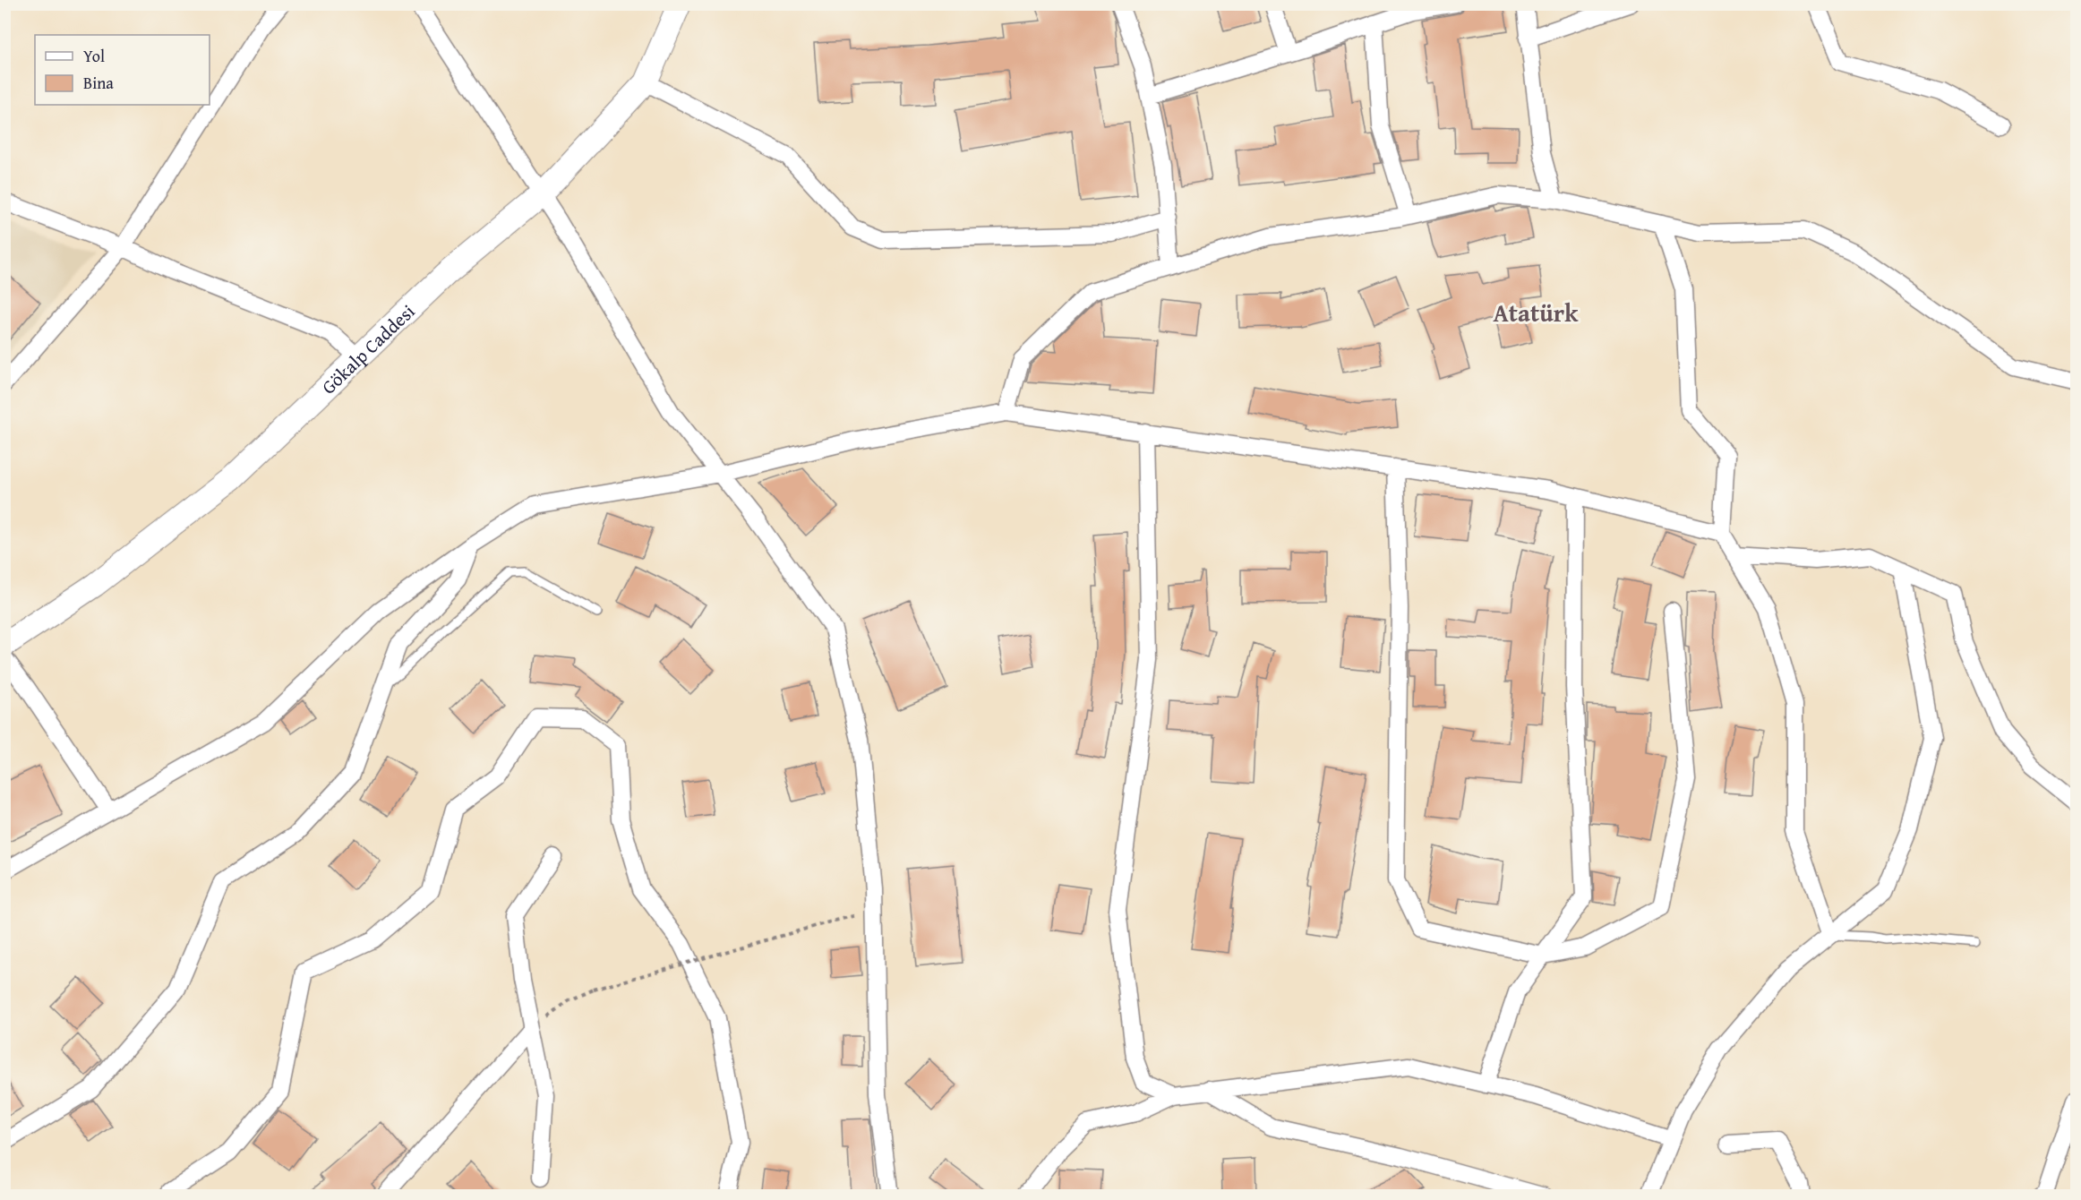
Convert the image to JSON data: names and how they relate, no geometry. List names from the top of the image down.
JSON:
{
  "streets": {
    "street": ["Gökalp Caddesi"]
  },
  "districts": ["Atatürk"],
  "legend": ["Yol", "Bina"]
}
